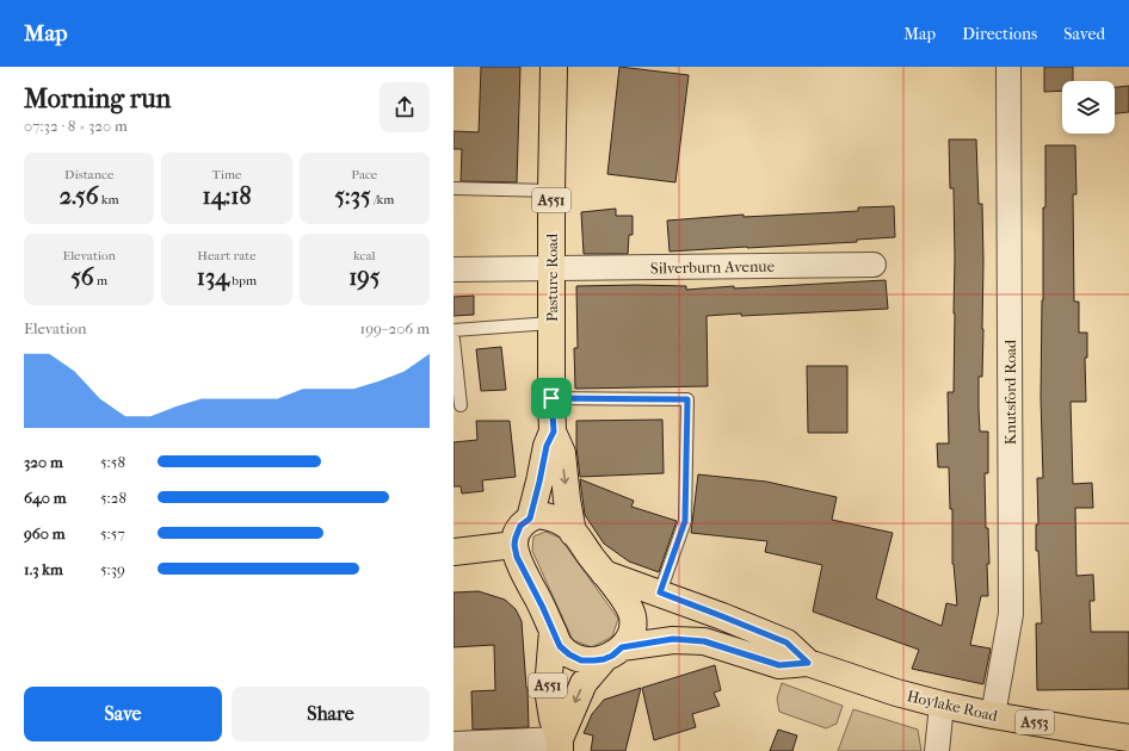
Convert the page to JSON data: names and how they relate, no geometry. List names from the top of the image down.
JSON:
{
  "streets": {
    "main road": [
      "A551",
      "Pasture Road",
      "Hoylake Road",
      "A553"
    ],
    "street": ["Silverburn Avenue", "Knutsford Road"]
  },
  "crossings": [
    ["A551", "Hoylake Road"],
    ["Silverburn Avenue", "Pasture Road"],
    ["Knutsford Road", "Hoylake Road"]
  ],
  "page": {
    "header": "Map",
    "nav": ["Map", "Directions", "Saved"],
    "heading": ["Morning run", "07:32 · 8 × 320 m"],
    "stats": [
      ["Distance", "2.56 km"],
      ["Time", "14:18"],
      ["Pace", "5:35 /km"],
      ["Elevation", "56 m"],
      ["Heart rate", "134 bpm"],
      ["kcal", "195"]
    ],
    "chart": ["Elevation", "199–206 m"],
    "list": [
      {
        "name": "320 m",
        "note": "5:58"
      },
      {
        "name": "640 m",
        "note": "5:28"
      },
      {
        "name": "960 m",
        "note": "5:57"
      },
      {
        "name": "1.3 km",
        "note": "5:39"
      }
    ],
    "buttons": ["Save", "Share"]
  }
}
